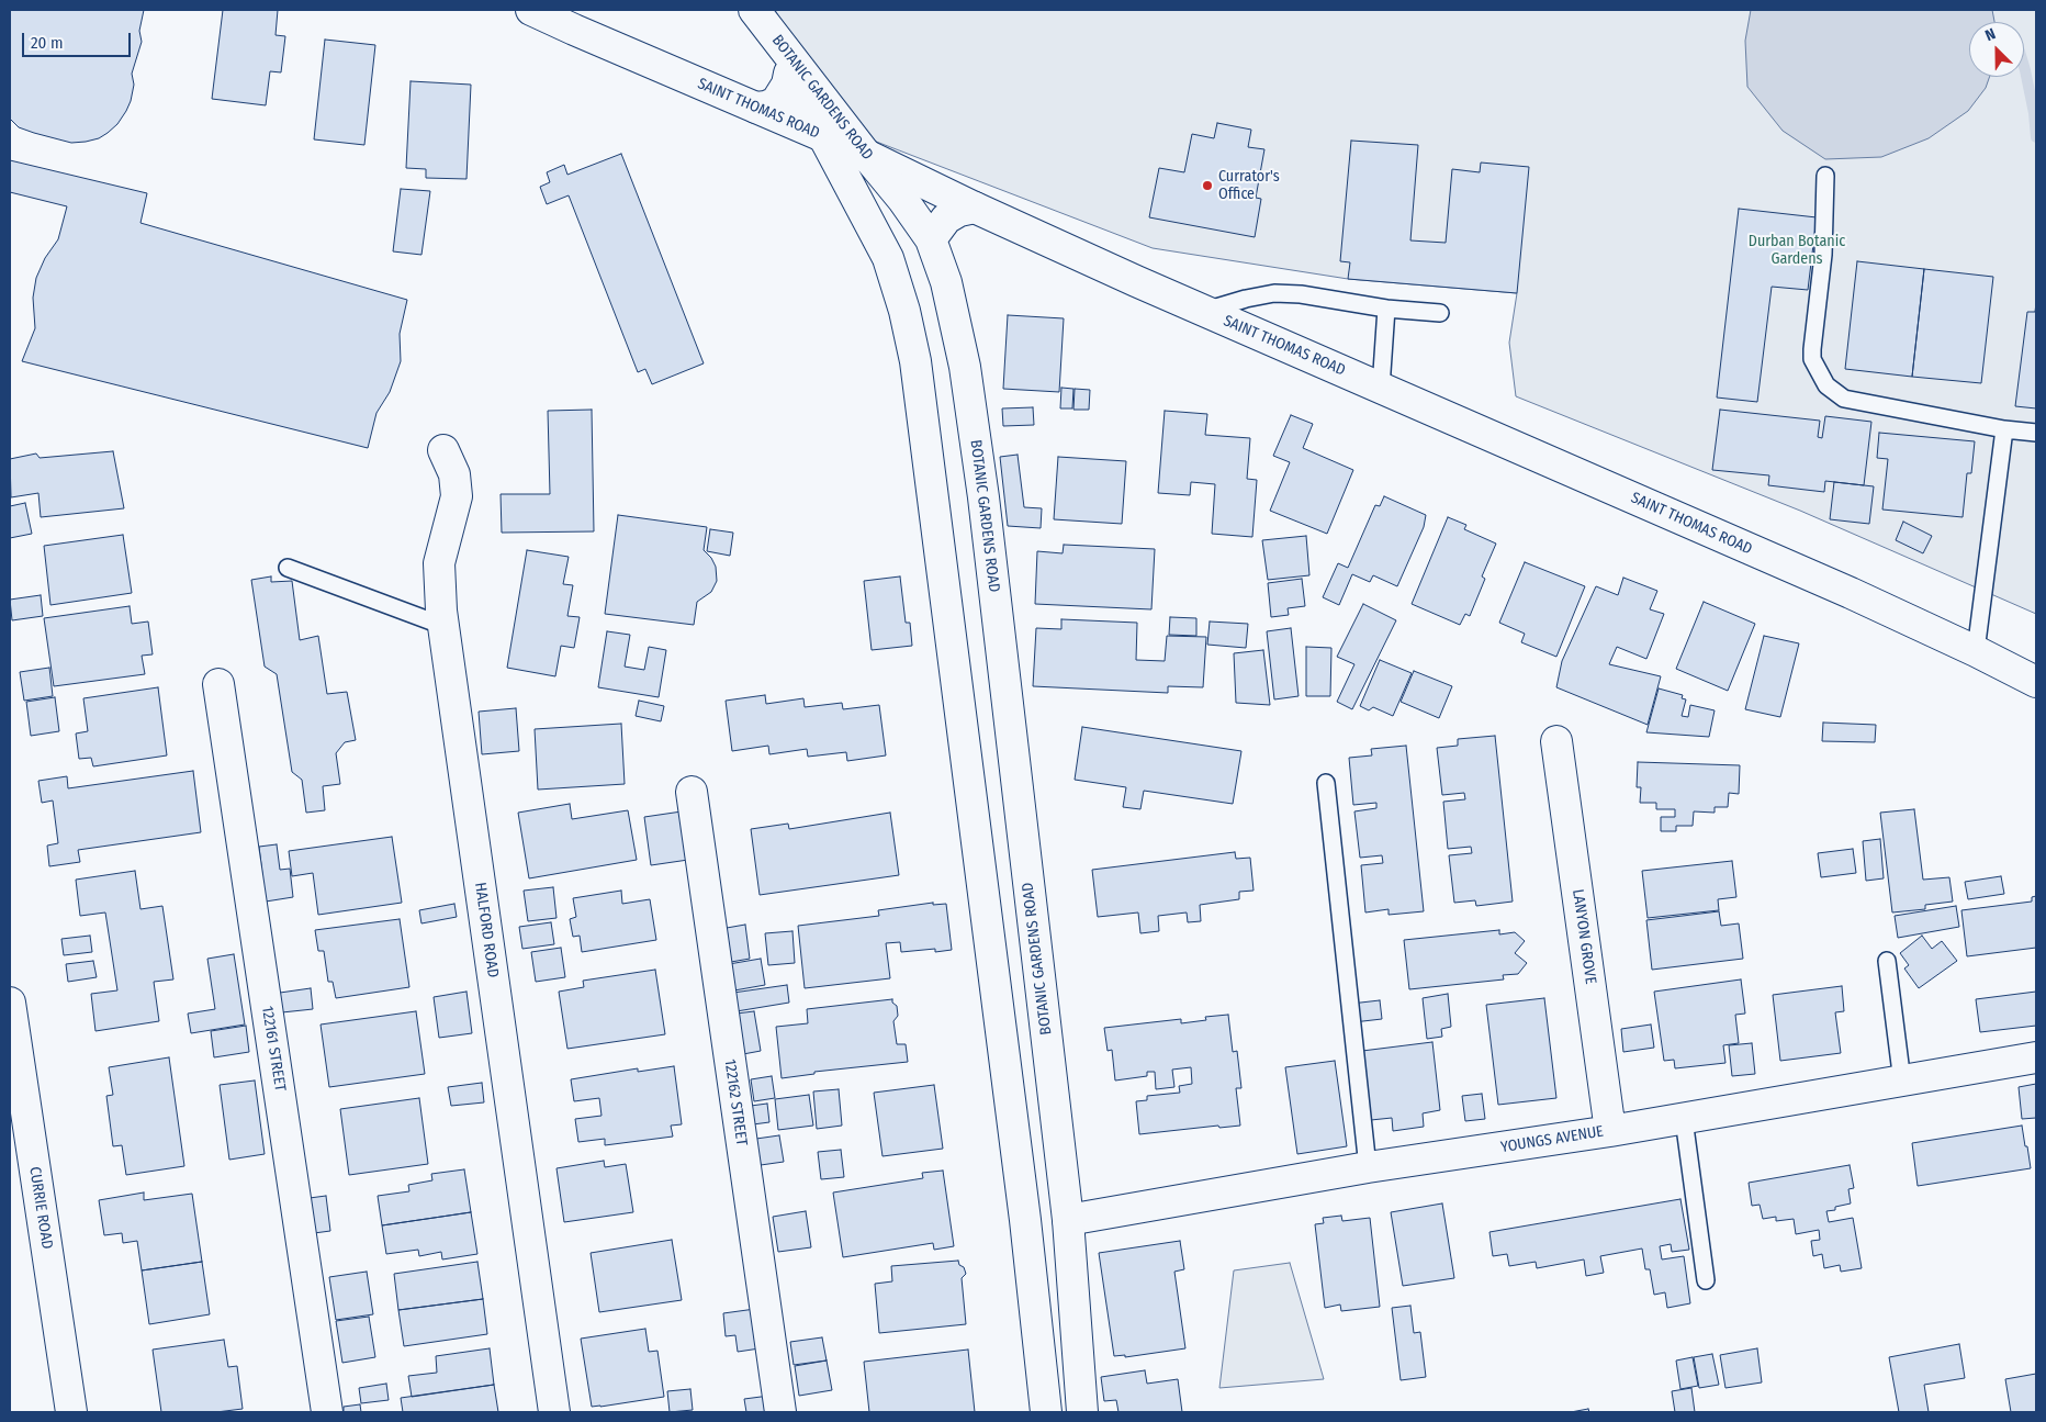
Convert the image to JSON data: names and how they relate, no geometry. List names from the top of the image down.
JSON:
{
  "streets": {
    "street": [
      "BOTANIC GARDENS ROAD",
      "SAINT THOMAS ROAD",
      "HALFORD ROAD",
      "LANYON GROVE",
      "122161 STREET",
      "122162 STREET",
      "YOUNGS AVENUE",
      "CURRIE ROAD"
    ]
  },
  "crossings": [
    ["BOTANIC GARDENS ROAD", "SAINT THOMAS ROAD"],
    ["BOTANIC GARDENS ROAD", "YOUNGS AVENUE"],
    ["LANYON GROVE", "YOUNGS AVENUE"]
  ],
  "parks": ["Durban Botanic Gardens"],
  "places": ["Currator's Office"],
  "scale_bar": "20 m",
  "north": "top left"
}
